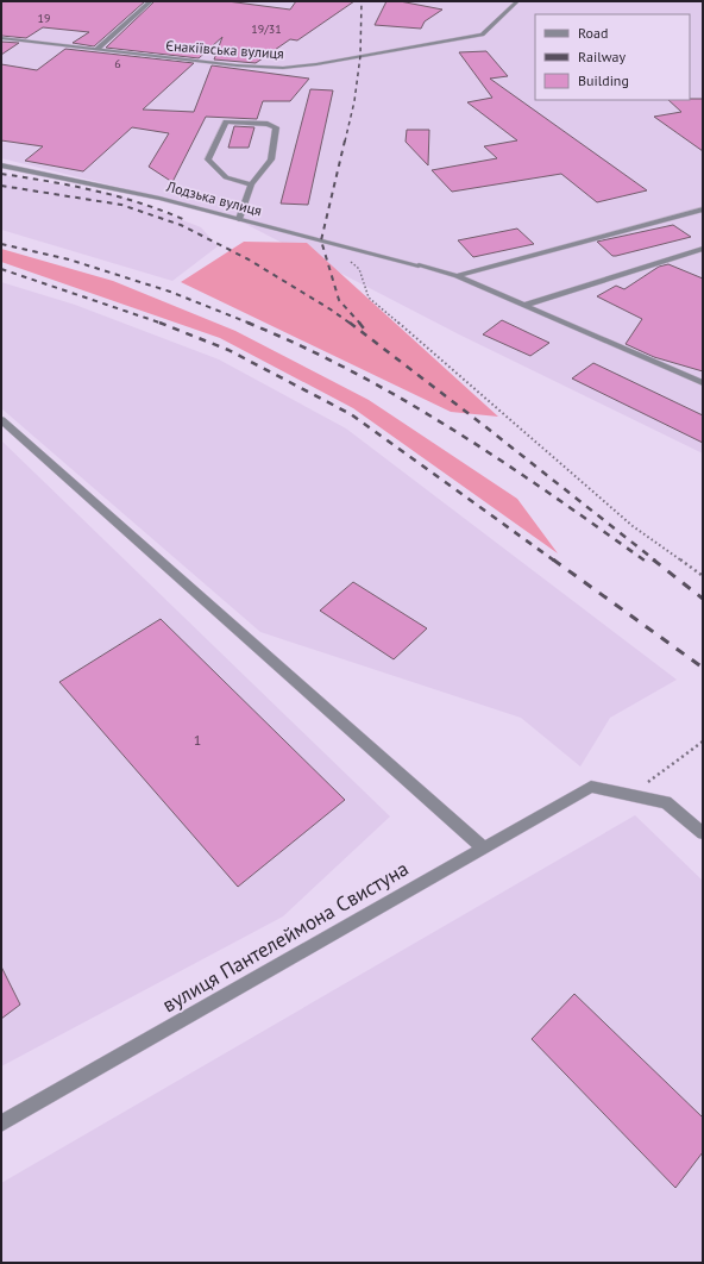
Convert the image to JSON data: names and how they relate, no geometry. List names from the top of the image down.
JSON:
{
  "streets": {
    "street": ["Єнакіївська вулиця", "Лодзька вулиця", "вулиця Пантелеймона Свистуна"]
  },
  "house_numbers": [
    "19",
    "19/31",
    "6",
    "1"
  ],
  "legend": ["Road", "Railway", "Building"]
}
